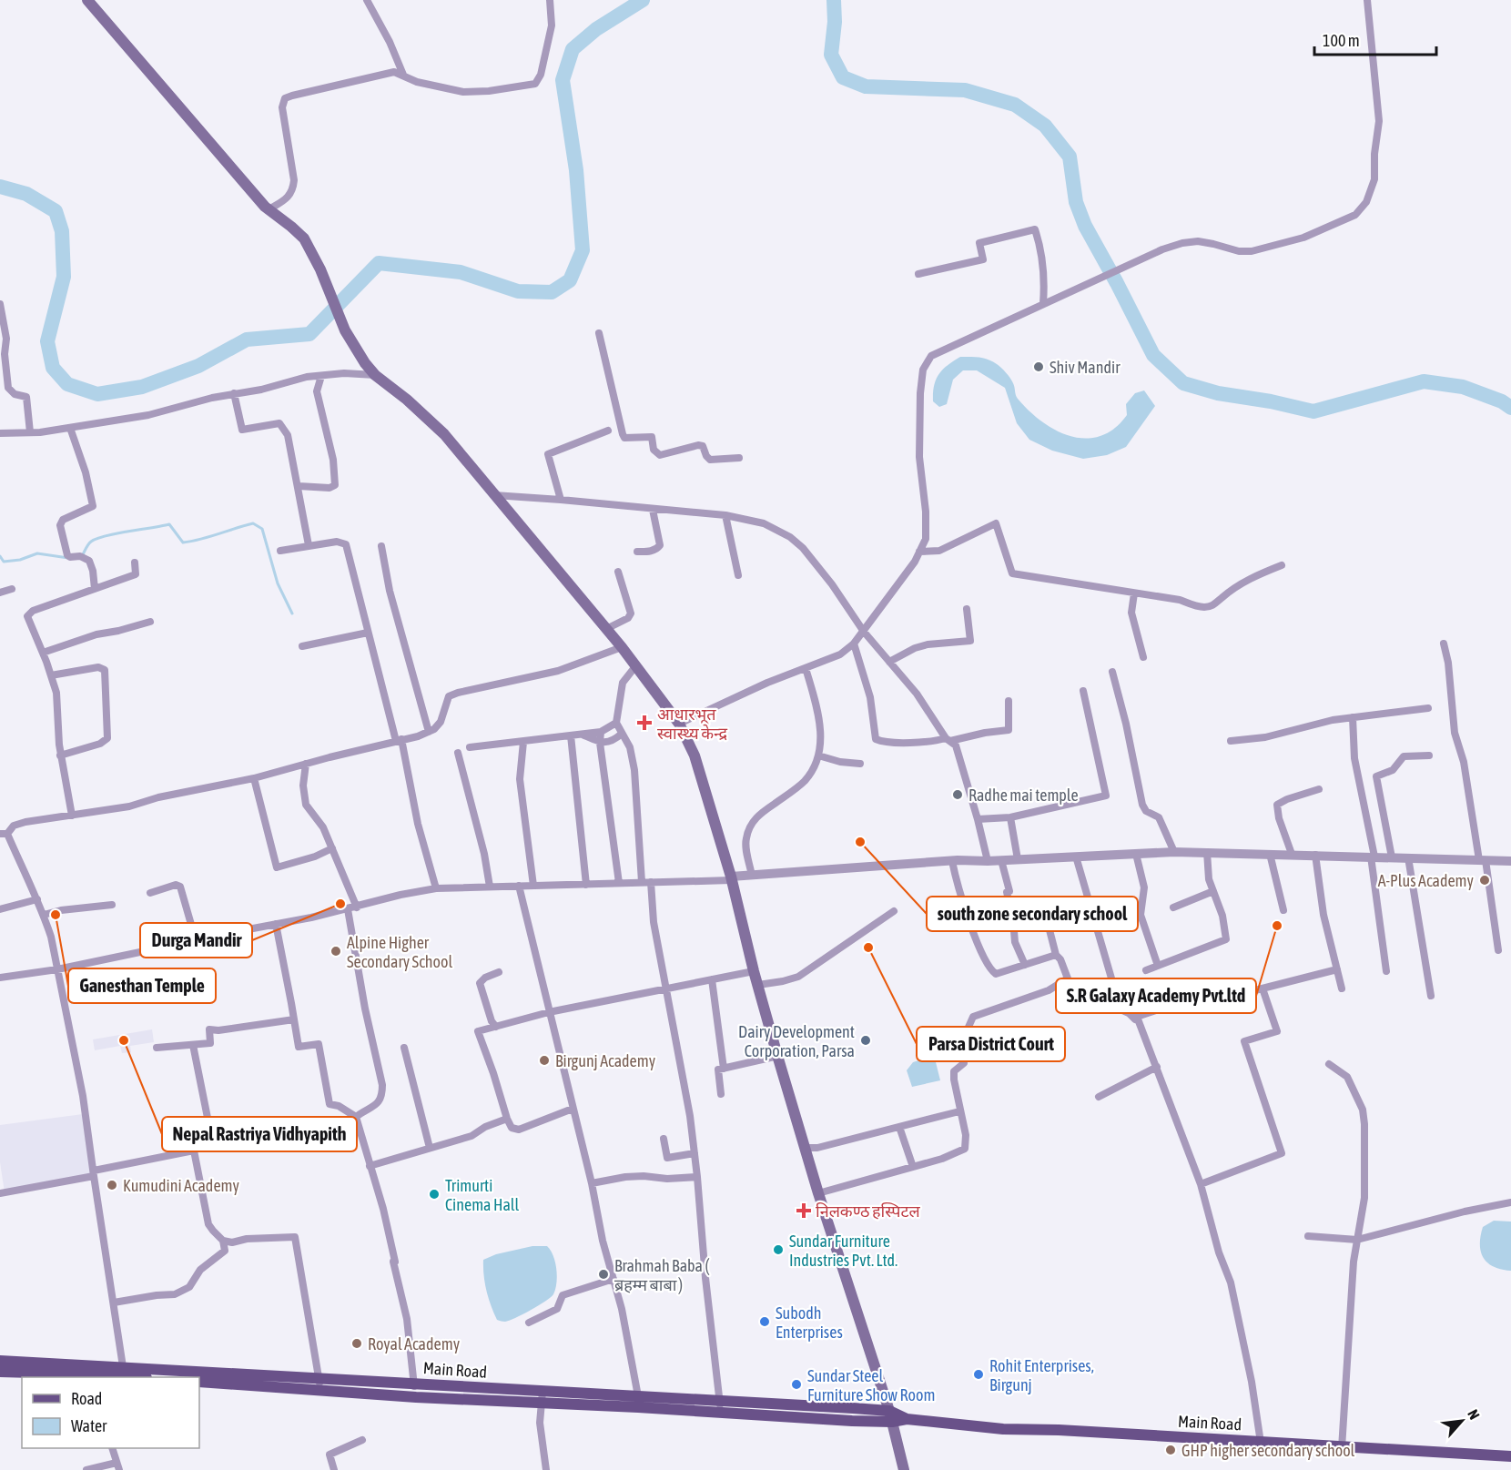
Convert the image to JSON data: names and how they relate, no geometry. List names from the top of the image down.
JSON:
{
  "streets": {
    "main road": ["Main Road"]
  },
  "places": {
    "other": [
      "Shiv Mandir",
      "Radhe mai temple",
      "south zone secondary school",
      "A-Plus Academy",
      "Durga Mandir",
      "Ganesthan Temple",
      "S.R Galaxy Academy Pvt.ltd",
      "Parsa District Court",
      "Alpine Higher Secondary School",
      "Nepal Rastriya Vidhyapith",
      "Dairy Development Corporation, Parsa",
      "Birgunj Academy",
      "Kumudini Academy",
      "Trimurti Cinema Hall",
      "Sundar Furniture Industries Pvt. Ltd.",
      "Brahmah Baba ( ब्रहम्म बाबा )",
      "Subodh Enterprises",
      "Royal Academy",
      "Rohit Enterprises, Birgunj",
      "Sundar Steel Furniture Show Room",
      "GHP higher secondary school"
    ],
    "health": ["आधारभूत स्वास्थ्य केन्द्र", "निलकण्ठ हस्पिटल"]
  },
  "legend": ["Road", "Water"],
  "scale_bar": "100 m",
  "north": "top right"
}
